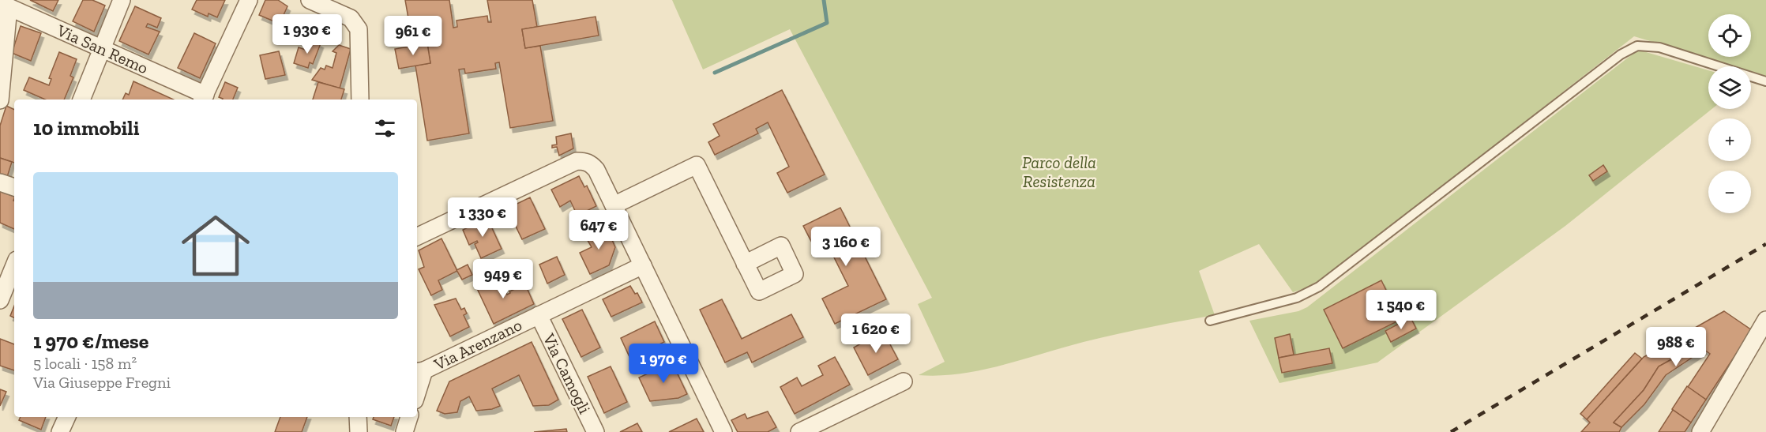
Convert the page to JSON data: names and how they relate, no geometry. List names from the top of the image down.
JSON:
{
  "streets": {
    "street": ["Via San Remo", "Via Arenzano", "Via Camogli"]
  },
  "crossings": [
    ["Via Arenzano", "Via Camogli"]
  ],
  "parks": ["Parco della Resistenza"],
  "page": {
    "map_buttons": ["+", "−"],
    "price": [
      "1 930 €",
      "961 €",
      "1 330 €",
      "647 €",
      "3 160 €",
      "949 €",
      "1 540 €",
      "1 620 €",
      "988 €",
      "1 970 €"
    ],
    "heading": "10 immobili",
    "list": [
      {
        "name": "1 970 €/mese",
        "note": "5 locali · 158 m² · Via Giuseppe Fregni"
      }
    ]
  }
}
